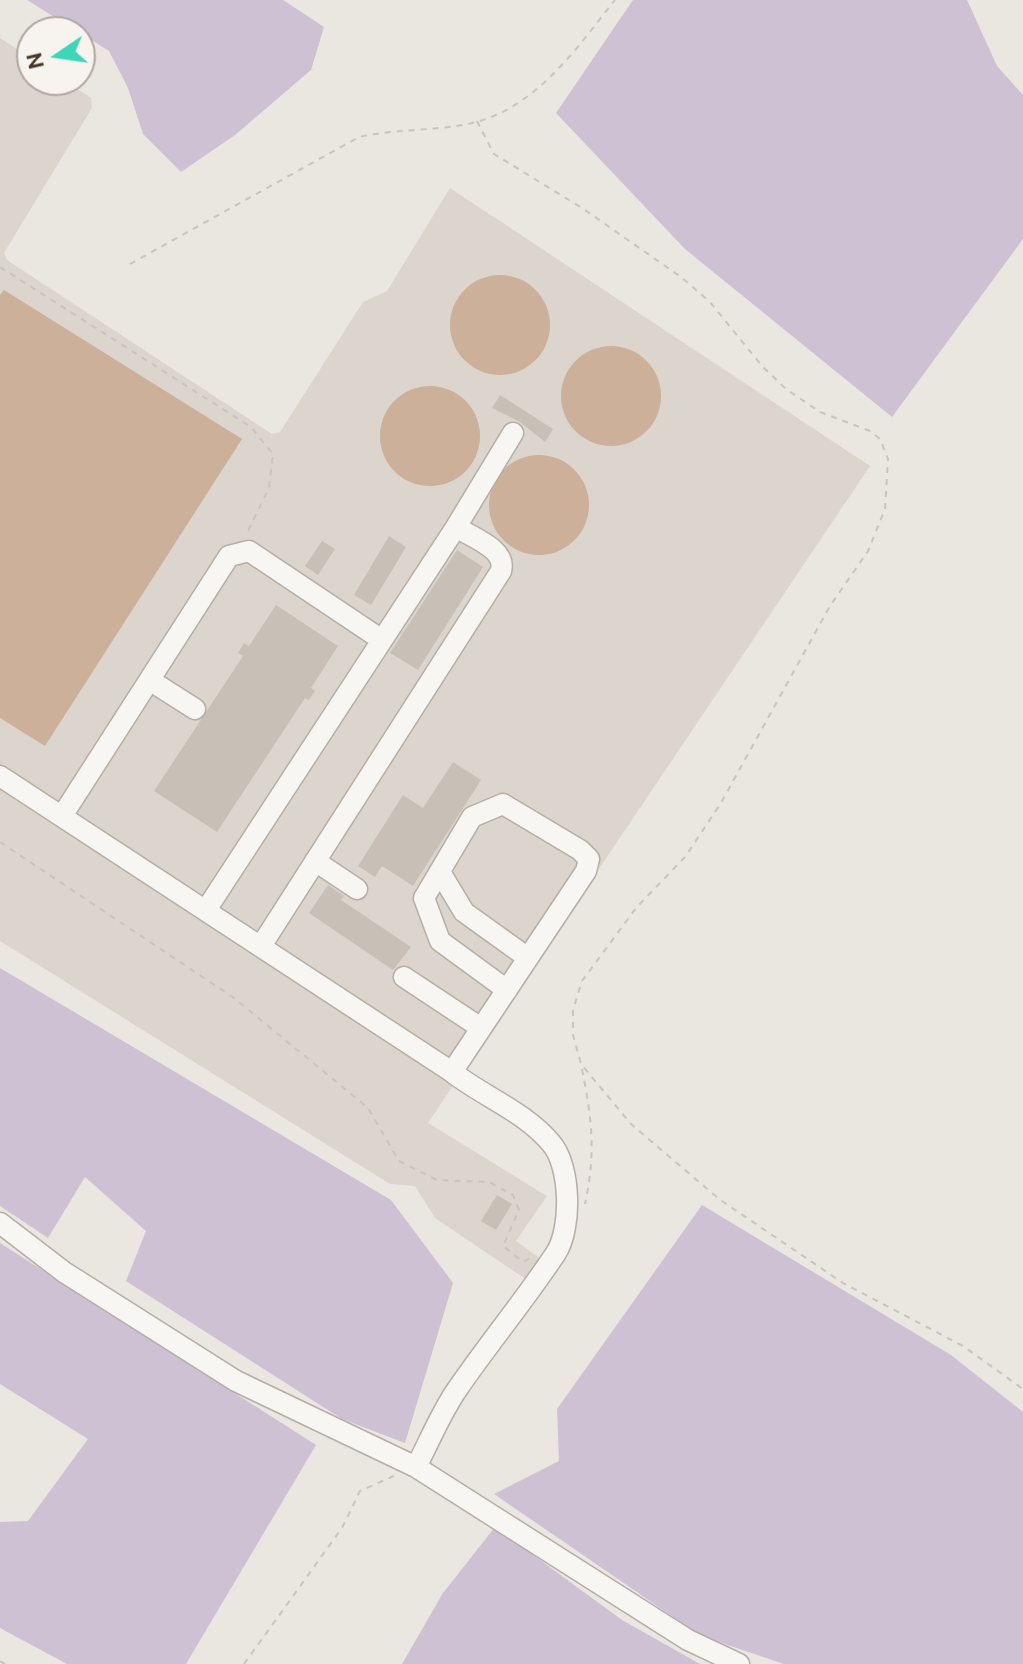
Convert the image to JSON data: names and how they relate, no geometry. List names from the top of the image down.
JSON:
{
  "north": "left"
}
